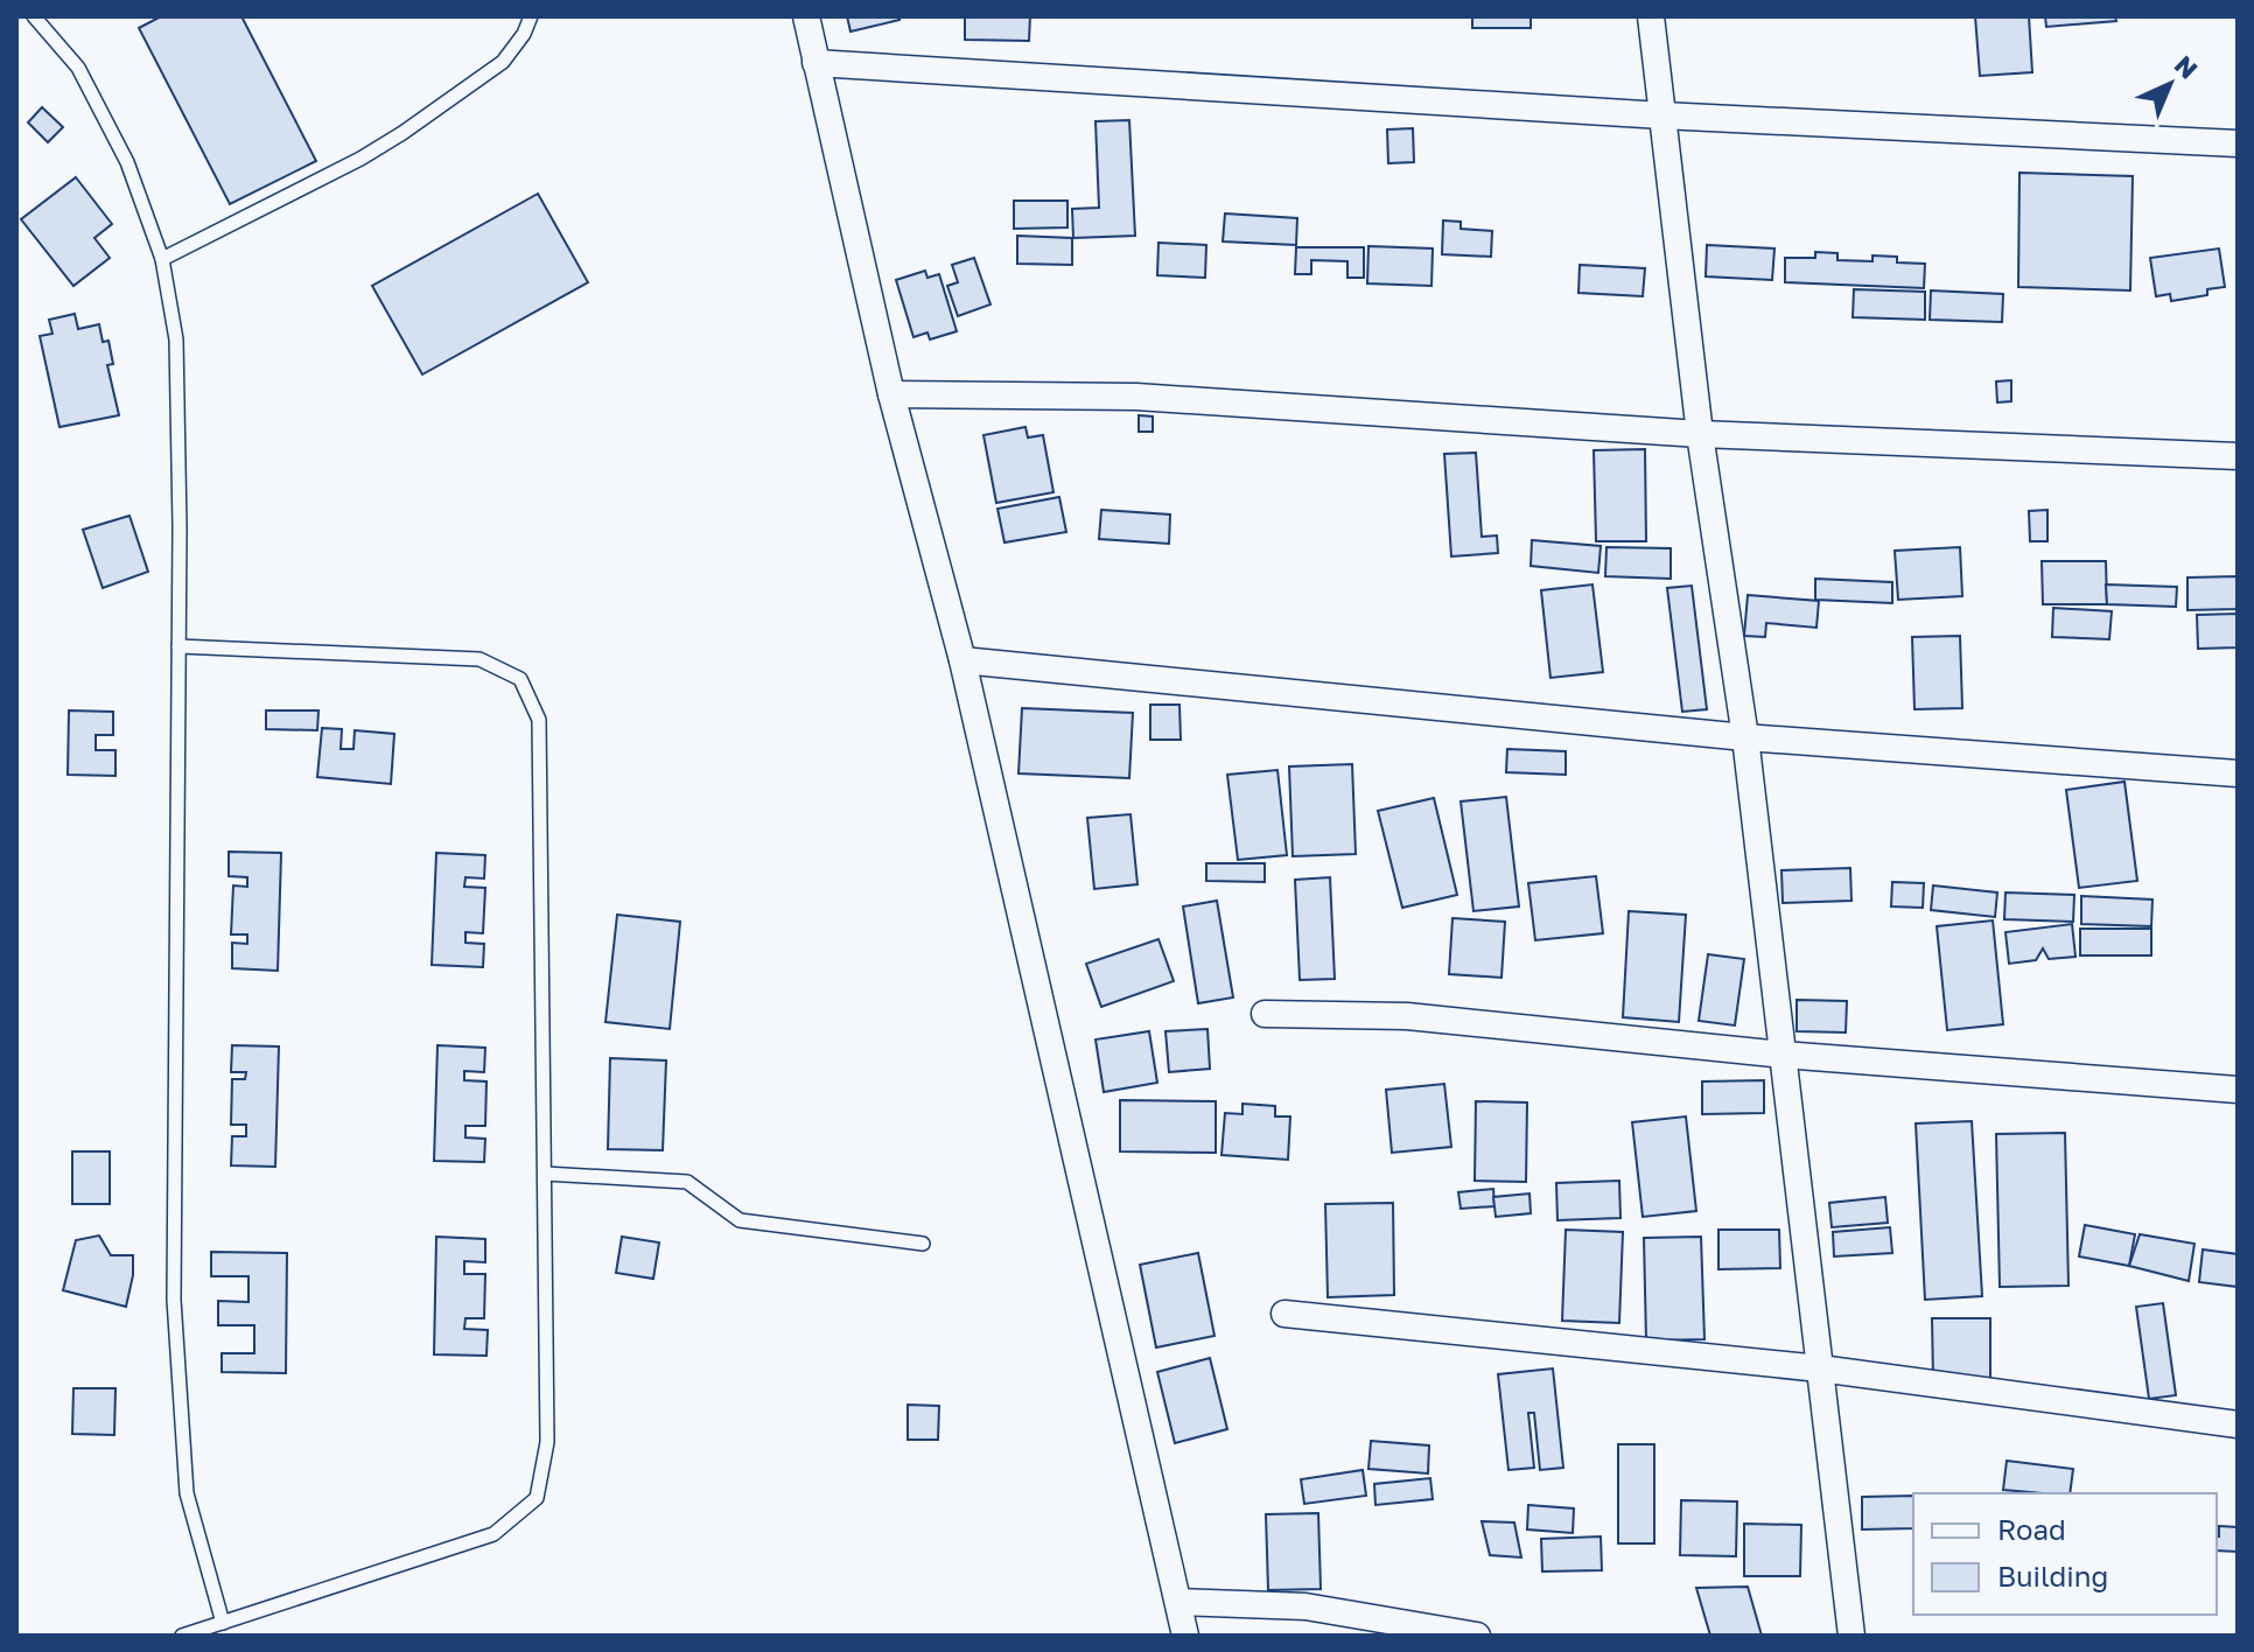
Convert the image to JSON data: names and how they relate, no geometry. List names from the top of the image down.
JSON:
{
  "legend": ["Road", "Building"],
  "north": "top right"
}
